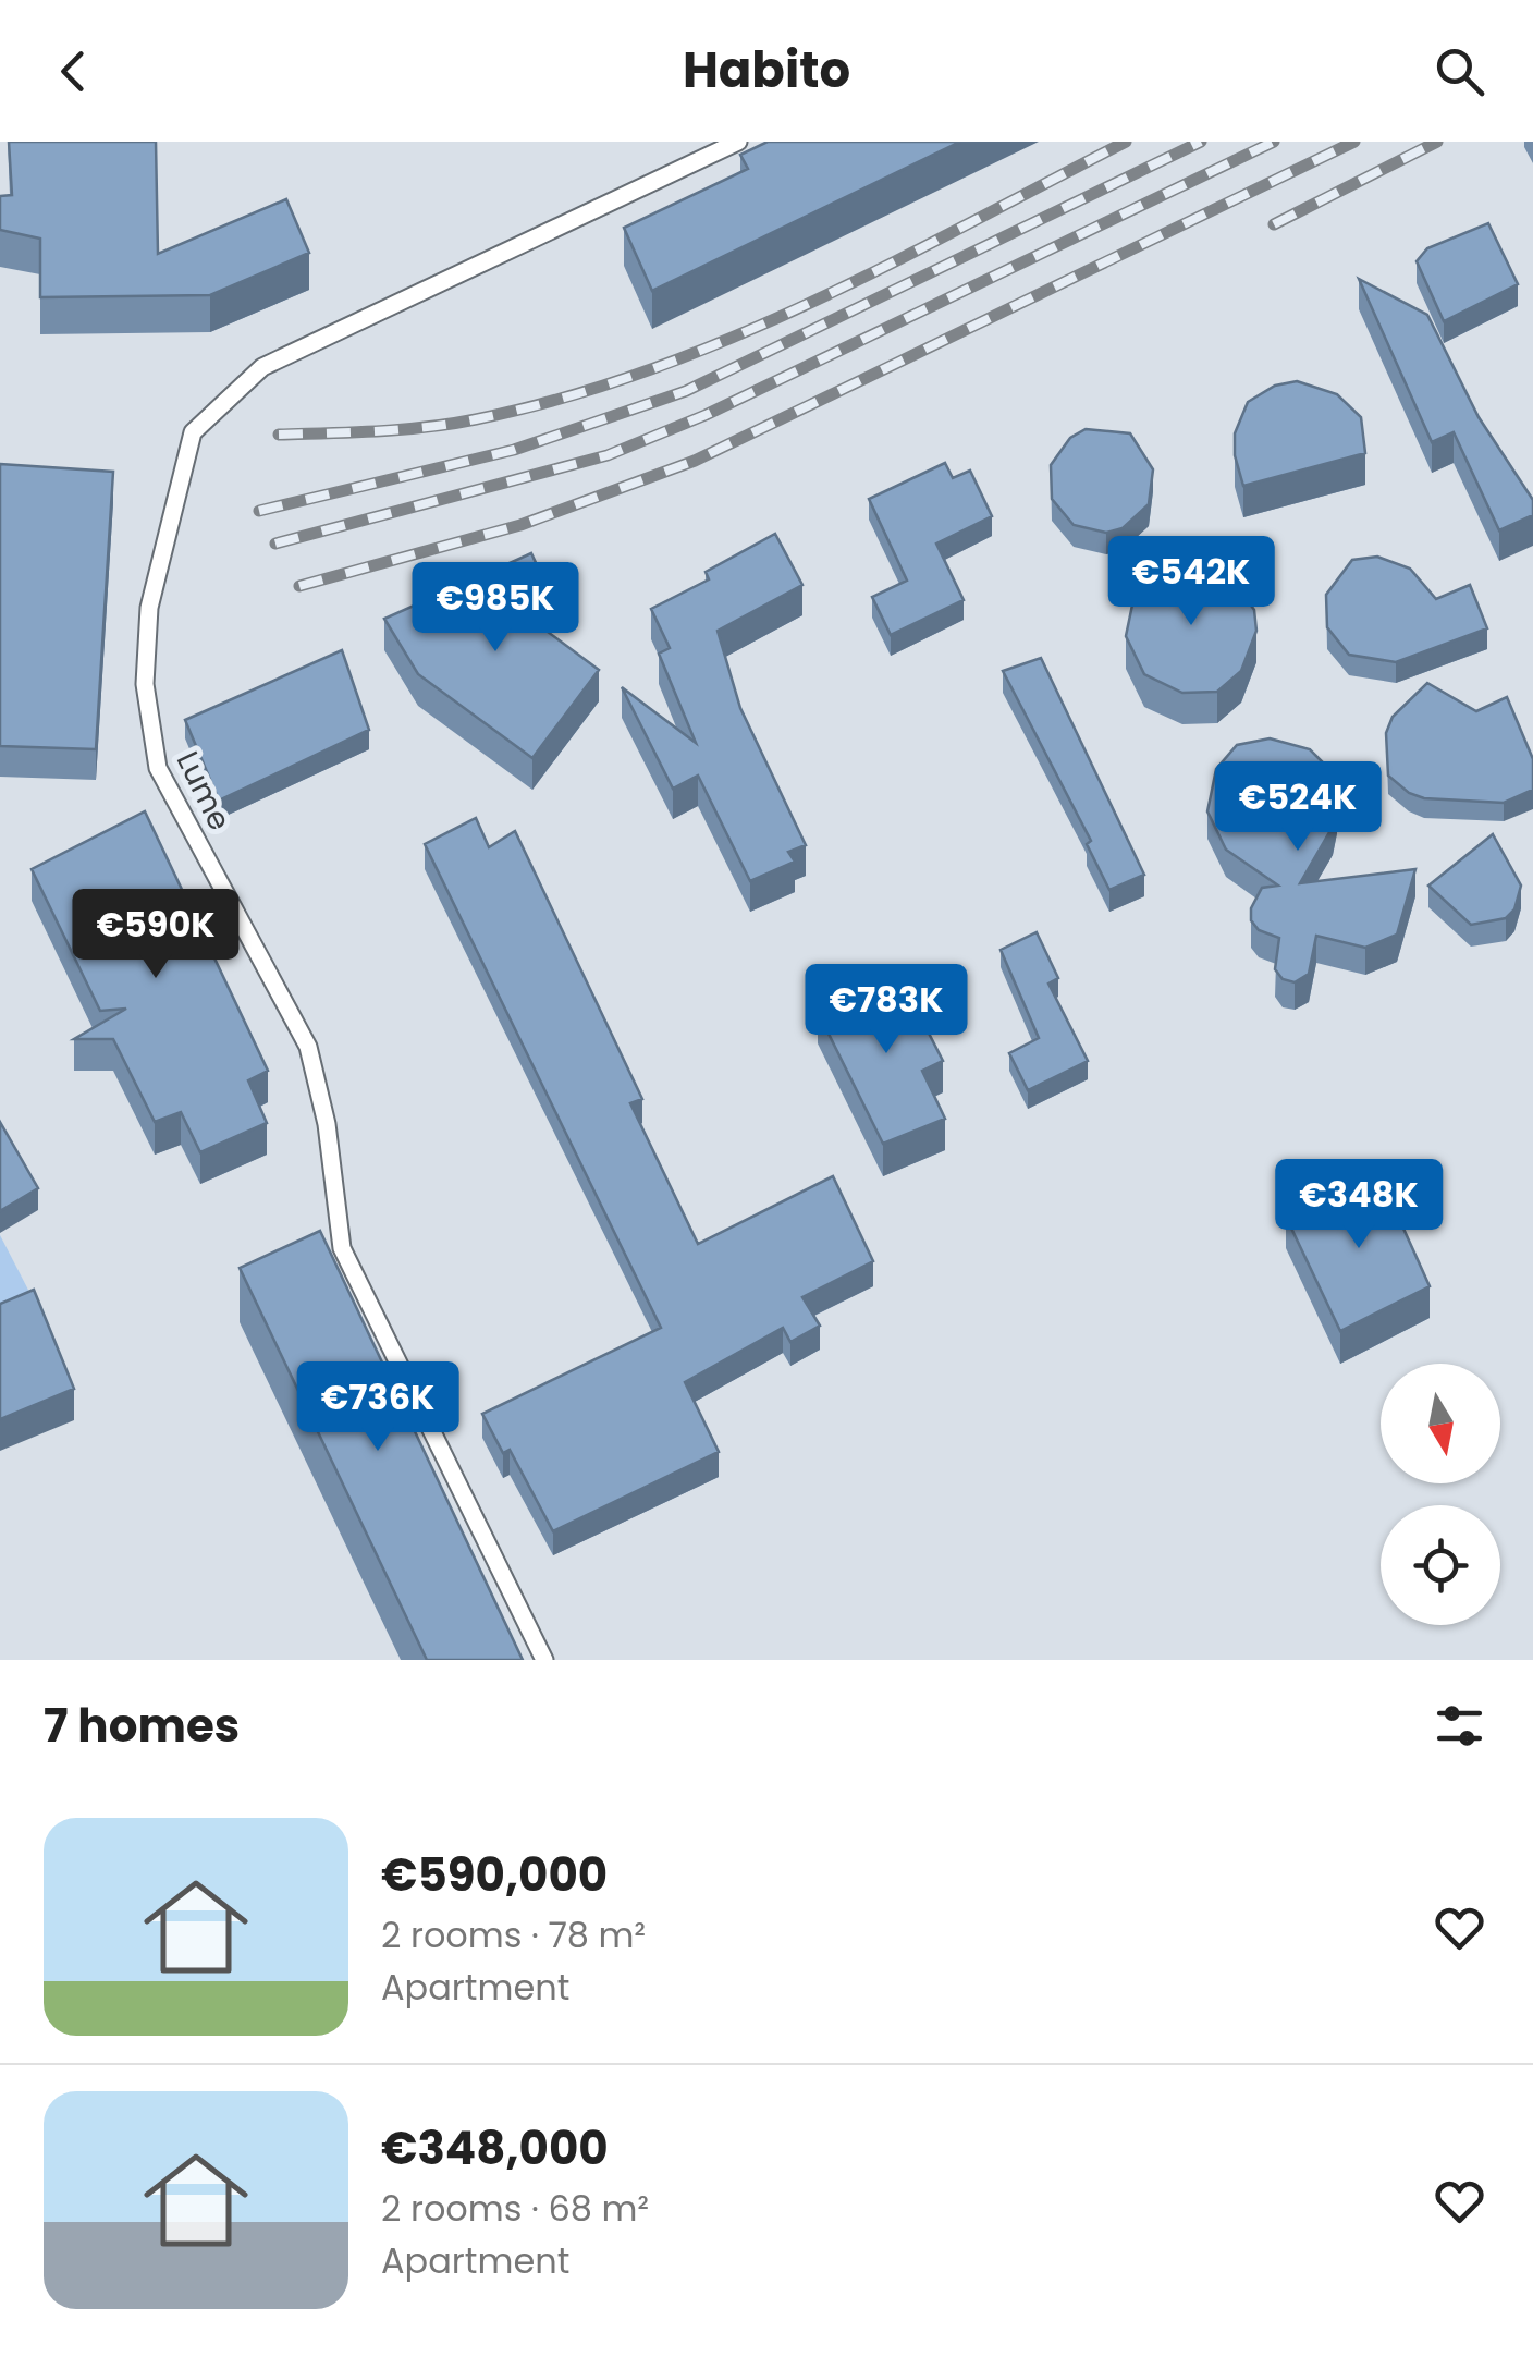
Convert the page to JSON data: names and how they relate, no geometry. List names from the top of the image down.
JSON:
{
  "streets": {
    "lane": ["Lume"]
  },
  "north": "bottom",
  "page": {
    "header": "Habito",
    "price": [
      "€542K",
      "€985K",
      "€524K",
      "€590K",
      "€783K",
      "€348K",
      "€736K"
    ],
    "heading": "7 homes",
    "list": [
      {
        "name": "€590,000",
        "note": "2 rooms · 78 m² · Apartment"
      },
      {
        "name": "€348,000",
        "note": "2 rooms · 68 m² · Apartment"
      }
    ]
  }
}
